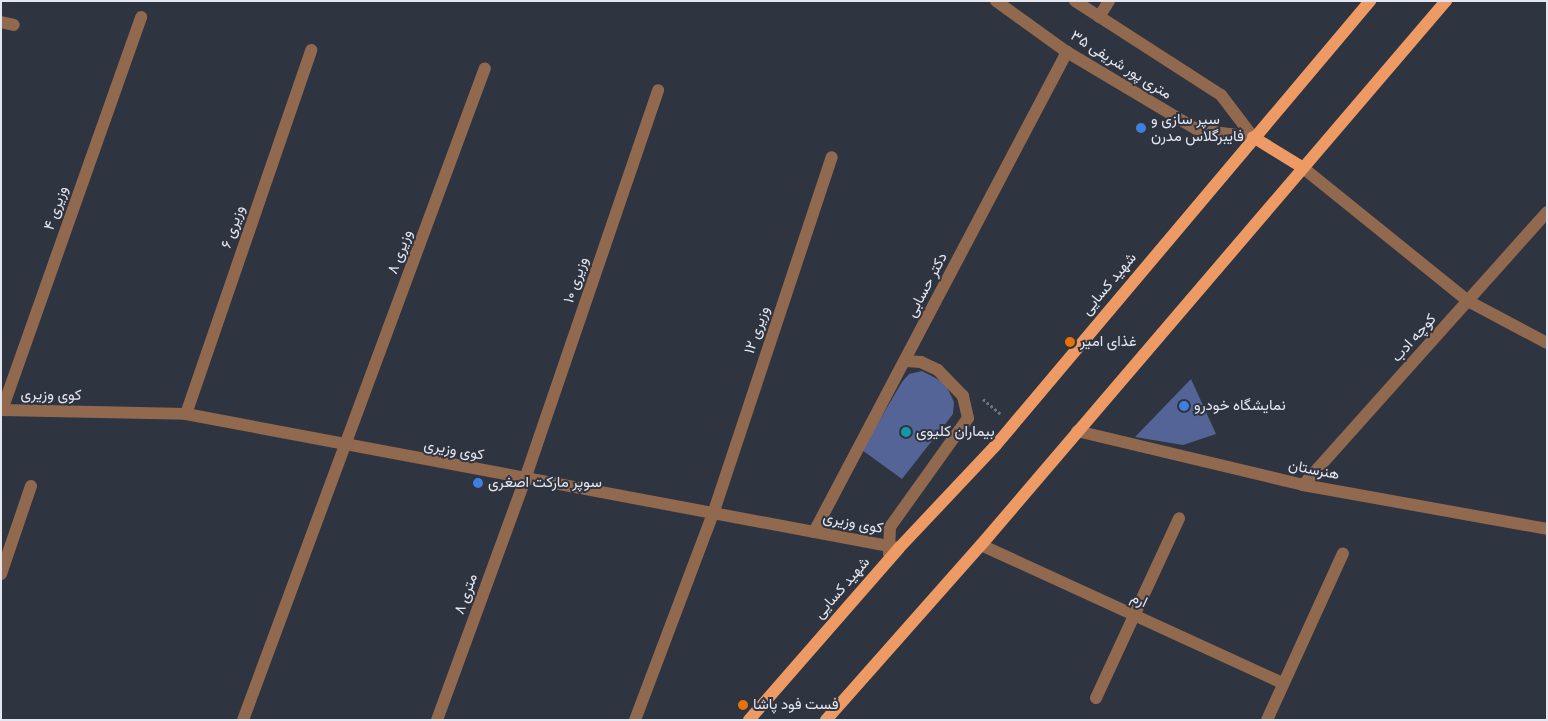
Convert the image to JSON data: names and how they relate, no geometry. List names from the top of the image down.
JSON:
{
  "streets": {
    "main road": ["شهید کسایی"],
    "street": [
      "۳۵ متری پور شریفی",
      "وزیری ۴",
      "وزیری ۶",
      "وزیری ۸",
      "وزیری ۱۰",
      "دکتر حسابی",
      "وزيری ۱۲",
      "کوچه ادب",
      "کوی وزیری",
      "هنرستان",
      "متری ۸",
      "ارم"
    ]
  },
  "crossings": [
    ["۳۵ متری پور شریفی", "شهید کسایی"],
    ["۳۵ متری پور شریفی", "دکتر حسابی"],
    ["وزیری ۴", "کوی وزیری"],
    ["وزیری ۶", "کوی وزیری"],
    ["وزیری ۸", "کوی وزیری"],
    ["وزیری ۱۰", "کوی وزیری"],
    ["وزیری ۱۰", "متری ۸"],
    ["شهید کسایی", "کوی وزیری"],
    ["دکتر حسابی", "کوی وزیری"],
    ["وزيری ۱۲", "کوی وزیری"],
    ["کوچه ادب", "هنرستان"],
    ["کوی وزیری", "متری ۸"]
  ],
  "places": [
    "سپر سازی و فایبرگلاس مدرن",
    "غذای امیر",
    "نمایشگاه خودرو",
    "بیماران کلیوی",
    "سوپر مارکت اصغری",
    "فست فود پاشا"
  ]
}
